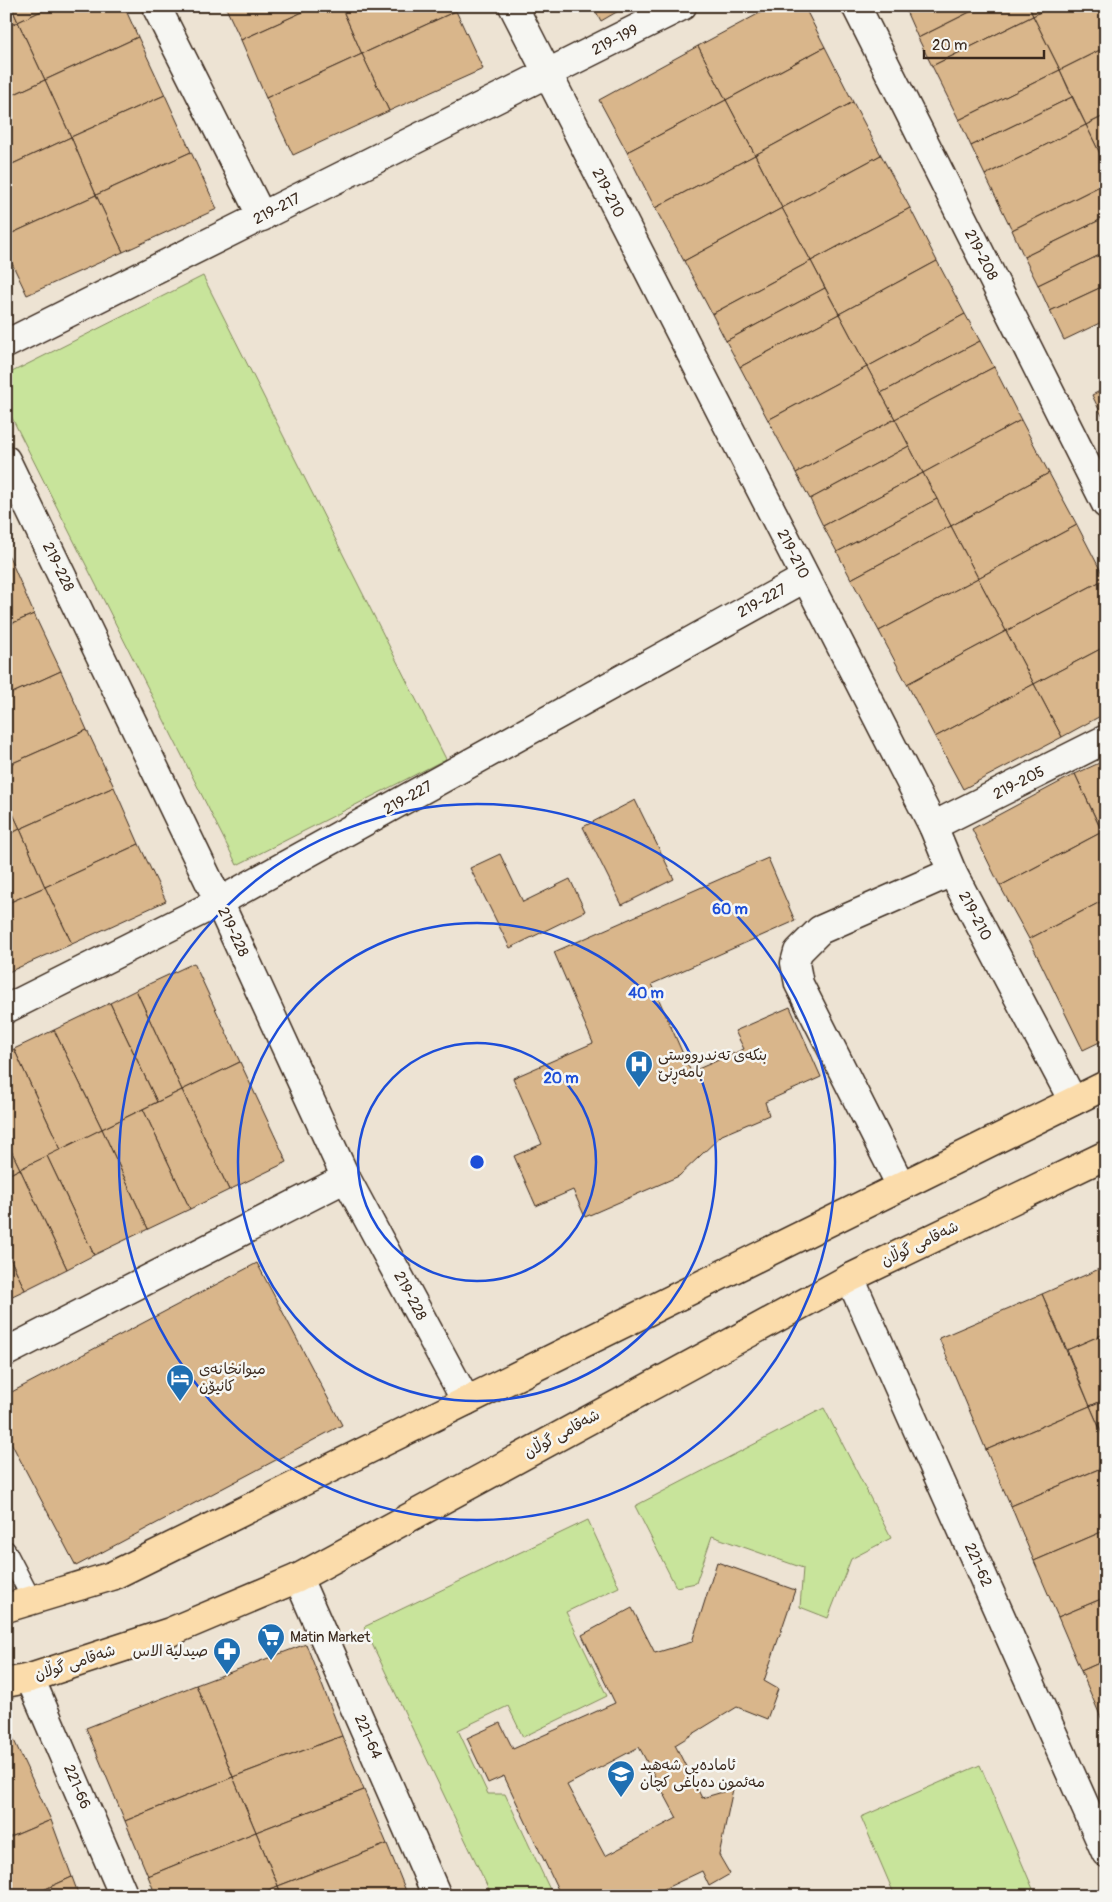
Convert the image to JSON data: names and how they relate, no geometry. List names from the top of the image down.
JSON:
{
  "streets": {
    "main road": ["شەقامی گوڵان"],
    "street": [
      "219-199",
      "219-210",
      "219-217",
      "219-208",
      "219-228",
      "219-227",
      "219-205",
      "221-62",
      "221-64",
      "221-66"
    ]
  },
  "crossings": [
    ["219-199", "219-210"],
    ["219-199", "219-217"],
    ["219-210", "219-217"],
    ["219-210", "219-227"],
    ["219-210", "219-205"],
    ["219-228", "219-227"],
    ["شەقامی گوڵان", "221-62"],
    ["شەقامی گوڵان", "221-64"],
    ["شەقامی گوڵان", "221-66"]
  ],
  "places": {
    "hospital": ["بنکەی تەندرووستی بامەڕنێ"],
    "hotel": ["میوانخانەی کانیۆن"],
    "supermarket": ["Matin Market"],
    "pharmacy": ["صيدلية الاس"],
    "school or university": ["ئامادەیی شەهید مەئمون دەباغی کچان"]
  },
  "scale_bar": "20 m",
  "rings": ["60 m", "40 m", "20 m"]
}
